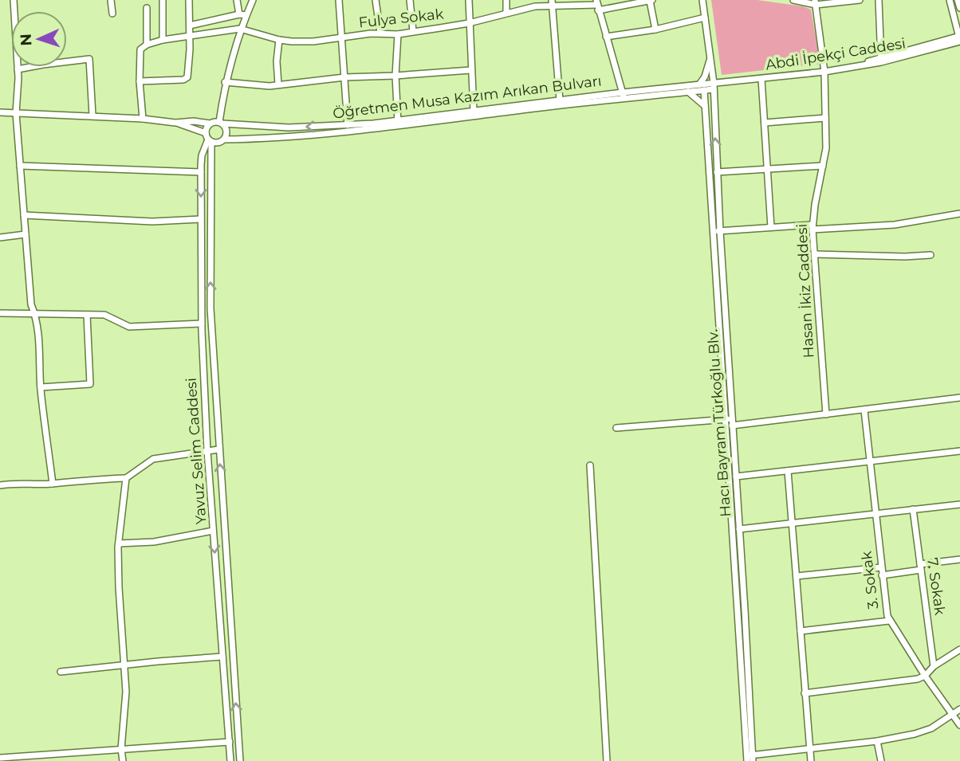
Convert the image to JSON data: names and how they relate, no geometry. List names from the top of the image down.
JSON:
{
  "streets": {
    "street": [
      "Fulya Sokak",
      "Abdi İpekçi Caddesi",
      "Öğretmen Musa Kazım Arıkan Bulvarı",
      "Hasan İkiz Caddesi",
      "Hacı Bayram Türkoğlu Blv.",
      "Yavuz Selim Caddesi",
      "3. Sokak",
      "7. Sokak"
    ]
  },
  "crossings": [
    ["Abdi İpekçi Caddesi", "Öğretmen Musa Kazım Arıkan Bulvarı"],
    ["Abdi İpekçi Caddesi", "Hasan İkiz Caddesi"],
    ["Abdi İpekçi Caddesi", "Hacı Bayram Türkoğlu Blv."],
    ["Öğretmen Musa Kazım Arıkan Bulvarı", "Hacı Bayram Türkoğlu Blv."],
    ["Öğretmen Musa Kazım Arıkan Bulvarı", "Yavuz Selim Caddesi"]
  ],
  "north": "left"
}
